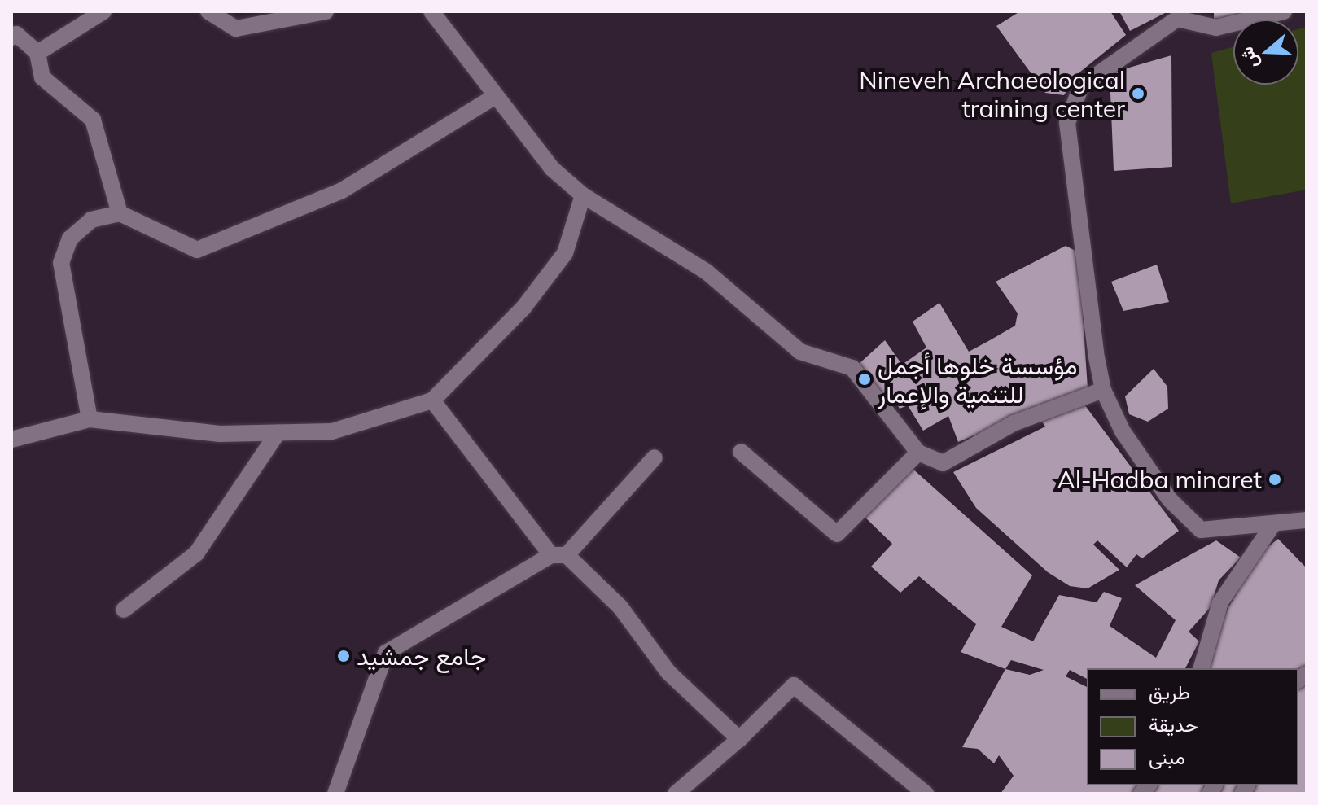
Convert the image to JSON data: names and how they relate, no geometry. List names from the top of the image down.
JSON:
{
  "places": [
    "Nineveh Archaeological training center",
    "مؤسسة خلوها أجمل للتنمية والإعمار",
    "Al-Hadba minaret",
    "جامع جمشيد"
  ],
  "legend": ["طريق", "حديقة", "مبنى"],
  "north": "left"
}
